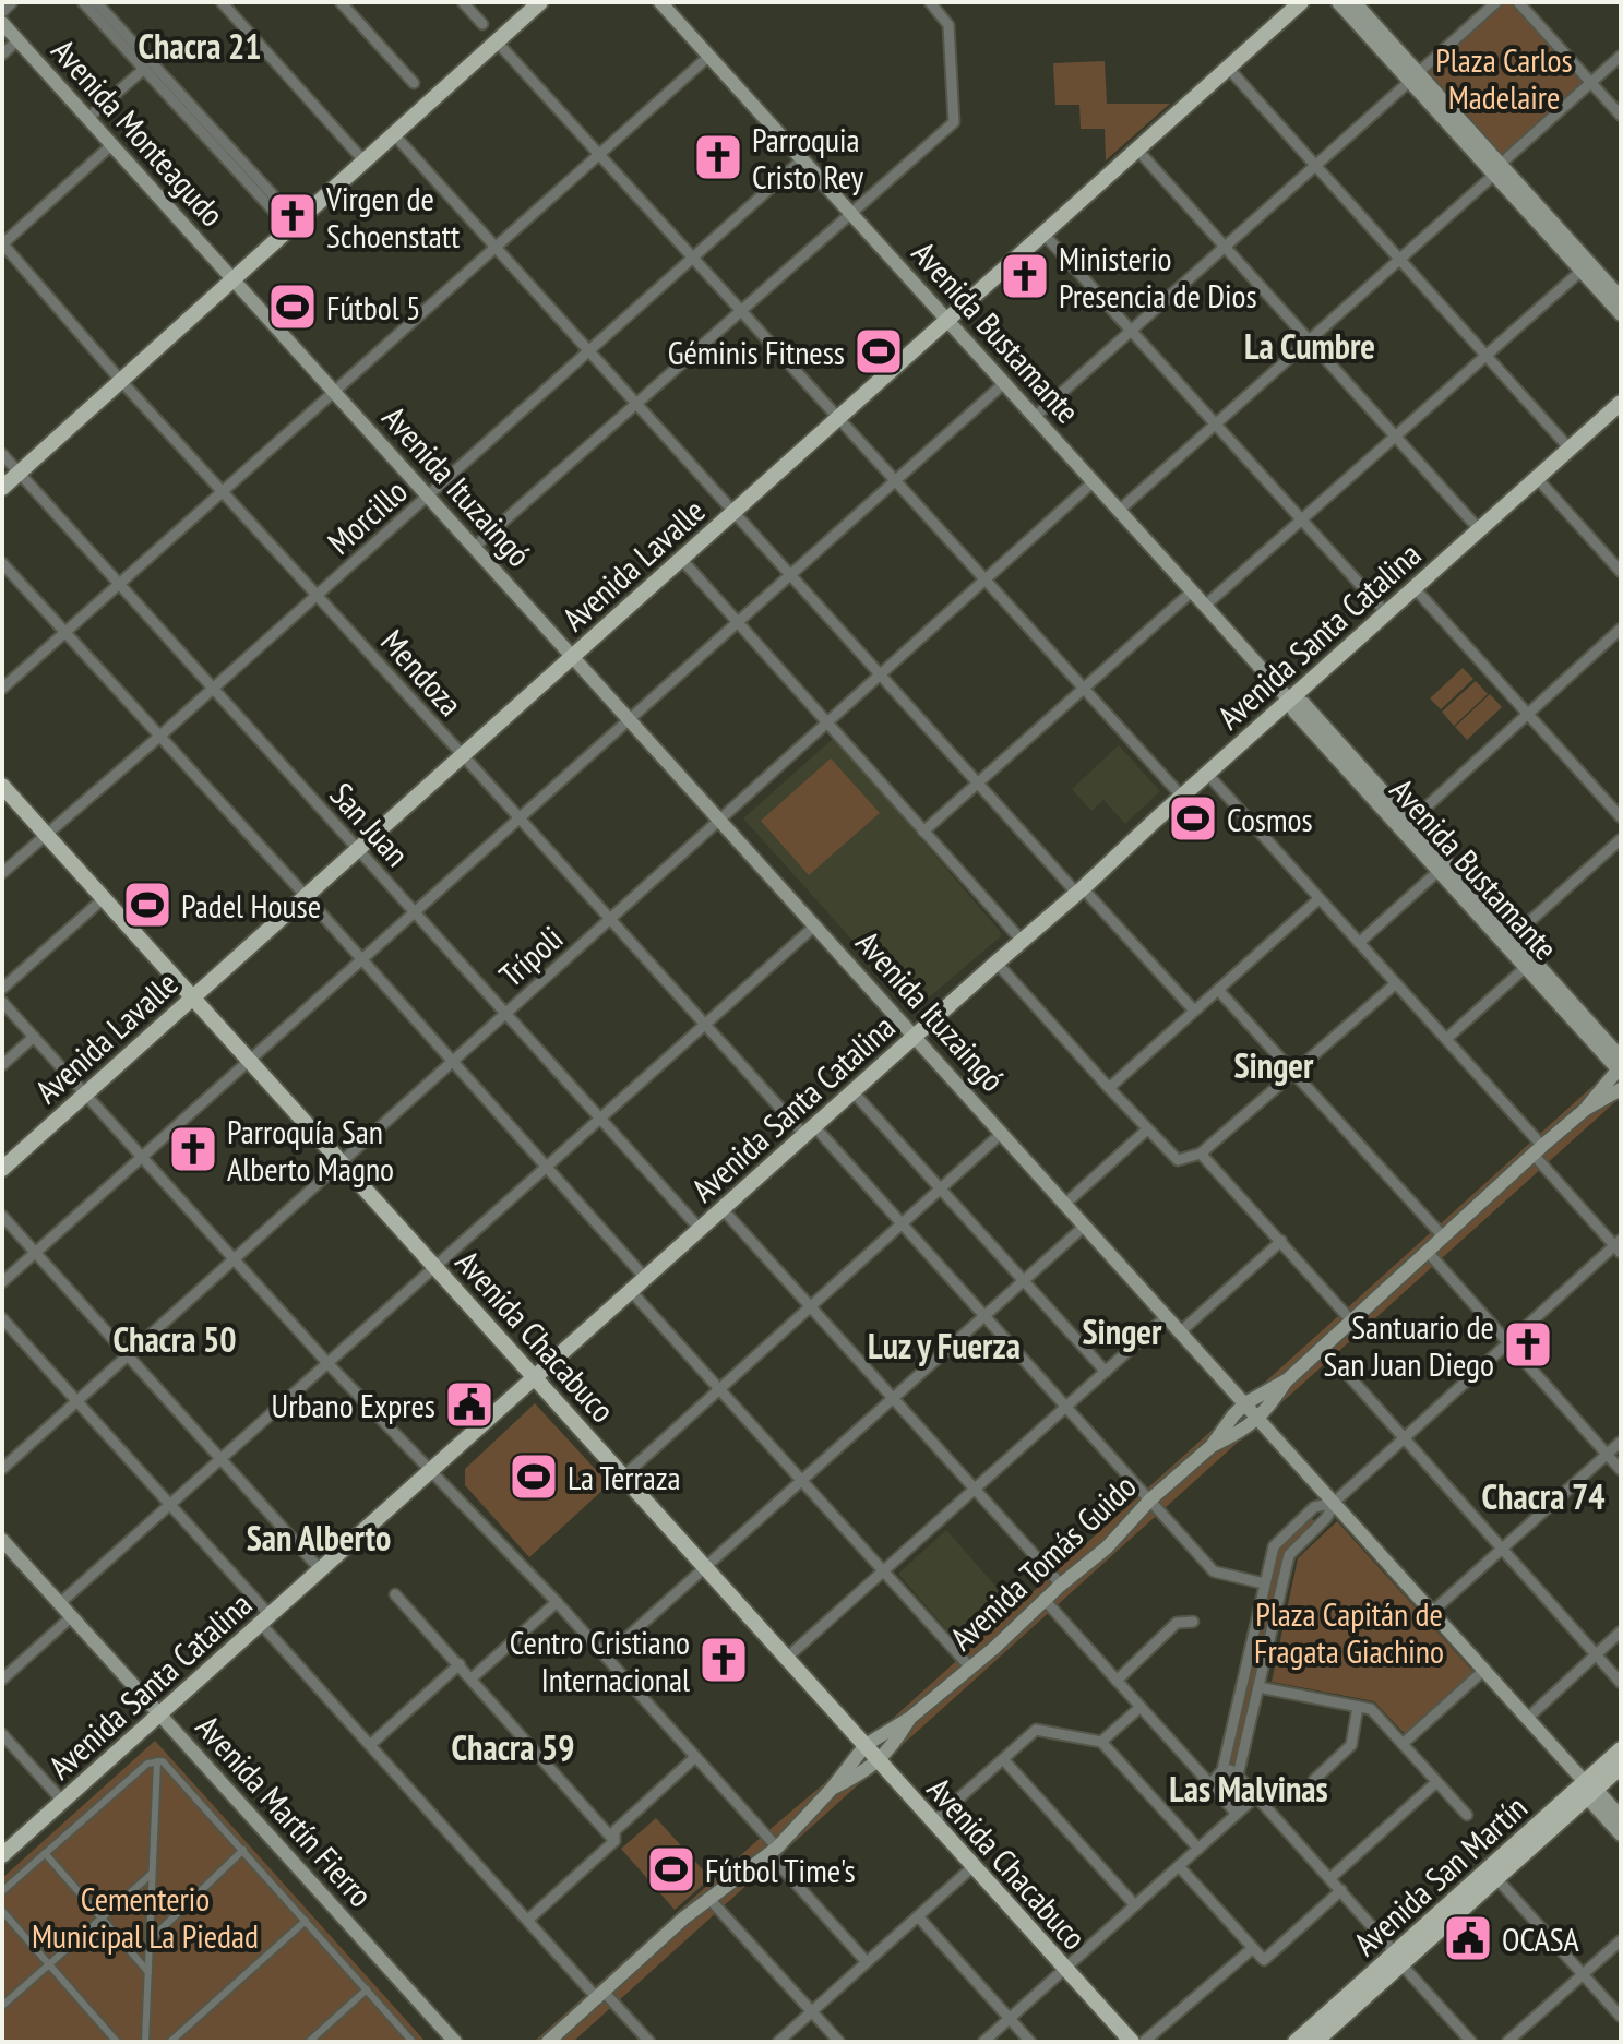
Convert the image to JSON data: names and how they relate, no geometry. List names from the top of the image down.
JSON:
{
  "streets": {
    "main road": [
      "Avenida Monteagudo",
      "Avenida Bustamante",
      "Avenida Ituzaingó",
      "Avenida Lavalle",
      "Avenida Santa Catalina",
      "Avenida Chacabuco",
      "Avenida Tomás Guido",
      "Avenida Martín Fierro",
      "Avenida San Martín"
    ],
    "street": [
      "Morcillo",
      "Mendoza",
      "San Juan",
      "Trípoli"
    ]
  },
  "crossings": [
    ["Avenida Monteagudo", "Avenida Ituzaingó"],
    ["Avenida Bustamante", "Morcillo"],
    ["Avenida Bustamante", "Avenida Lavalle"],
    ["Avenida Bustamante", "Avenida Santa Catalina"],
    ["Avenida Bustamante", "Trípoli"],
    ["Avenida Bustamante", "Avenida Tomás Guido"],
    ["Avenida Ituzaingó", "Morcillo"],
    ["Avenida Ituzaingó", "Avenida Lavalle"],
    ["Avenida Ituzaingó", "Avenida Santa Catalina"],
    ["Avenida Ituzaingó", "Trípoli"],
    ["Avenida Ituzaingó", "Avenida Tomás Guido"],
    ["Avenida Ituzaingó", "Avenida San Martín"],
    ["Morcillo", "Mendoza"],
    ["Morcillo", "San Juan"],
    ["Morcillo", "Avenida Chacabuco"],
    ["Avenida Lavalle", "Mendoza"],
    ["Avenida Lavalle", "San Juan"],
    ["Avenida Lavalle", "Avenida Chacabuco"],
    ["Avenida Santa Catalina", "Mendoza"],
    ["Avenida Santa Catalina", "San Juan"],
    ["Avenida Santa Catalina", "Avenida Chacabuco"],
    ["Avenida Santa Catalina", "Avenida Martín Fierro"],
    ["Mendoza", "Trípoli"],
    ["Mendoza", "Avenida Tomás Guido"],
    ["San Juan", "Trípoli"],
    ["Trípoli", "Avenida Chacabuco"],
    ["Avenida Chacabuco", "Avenida Tomás Guido"]
  ],
  "districts": [
    "Chacra 21",
    "La Cumbre",
    "Singer",
    "Singer",
    "Chacra 50",
    "Luz y Fuerza",
    "Chacra 74",
    "San Alberto",
    "Chacra 59",
    "Las Malvinas"
  ],
  "parks": ["Plaza Carlos Madelaire", "Plaza Capitán de Fragata Giachino", "Cementerio Municipal La Piedad"],
  "places": {
    "church": [
      "Parroquia Cristo Rey",
      "Virgen de Schoenstatt",
      "Ministerio Presencia de Dios",
      "Parroquía San Alberto Magno",
      "Santuario de San Juan Diego",
      "Centro Cristiano Internacional"
    ],
    "sports": [
      "Fútbol 5",
      "Géminis Fitness",
      "Cosmos",
      "Padel House",
      "La Terraza",
      "Fútbol Time's"
    ],
    "public building": ["Urbano Expres", "OCASA"]
  }
}
